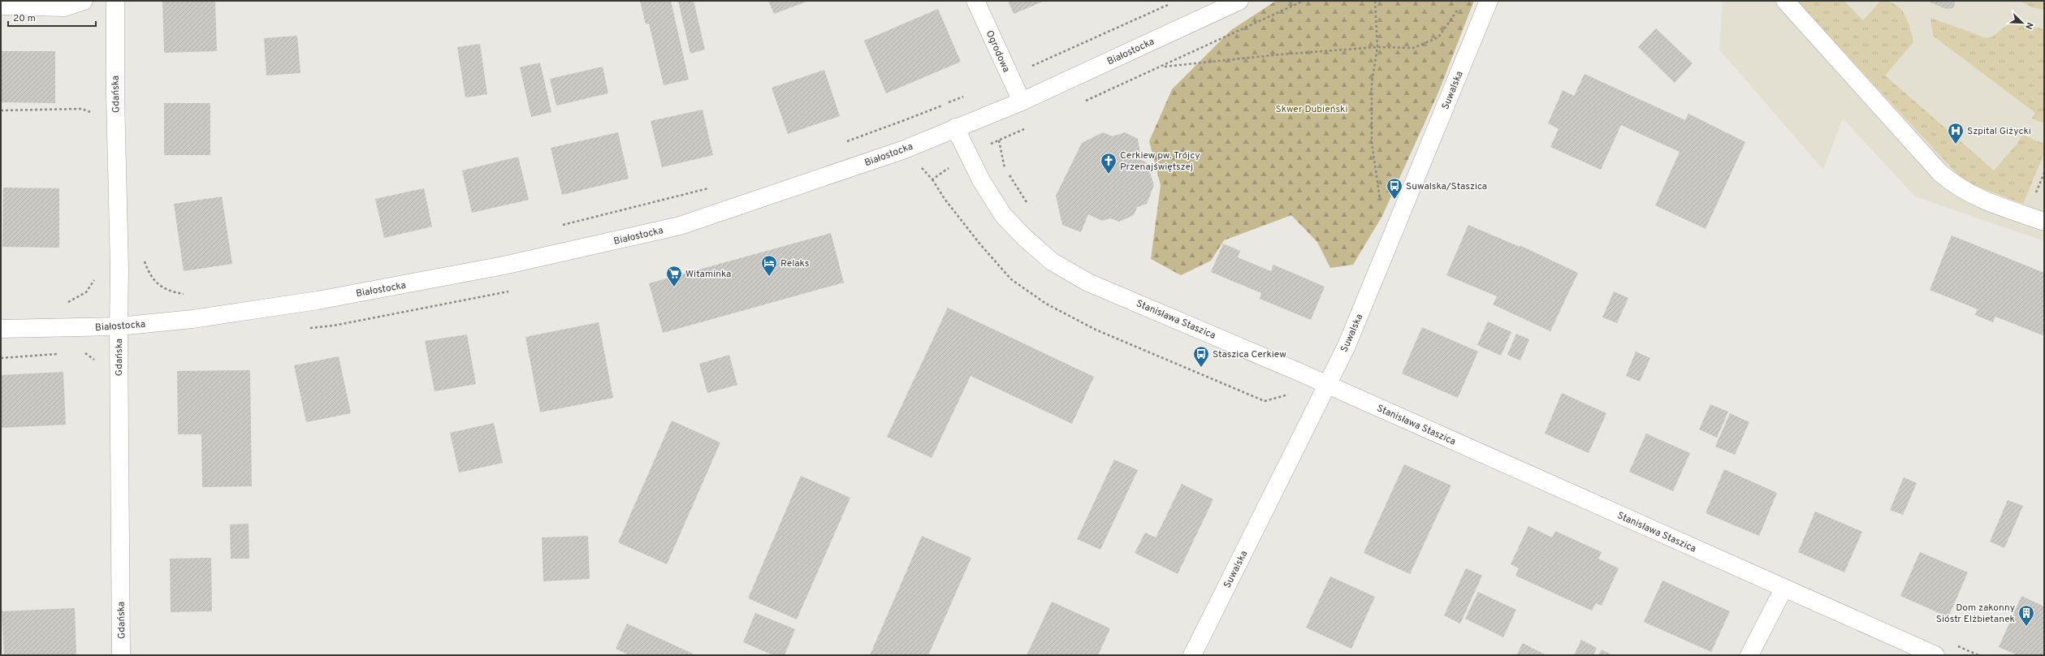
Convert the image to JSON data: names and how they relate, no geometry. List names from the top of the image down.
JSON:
{
  "streets": {
    "street": [
      "Ogrodowa",
      "Białostocka",
      "Suwalska",
      "Gdańska",
      "Stanisława Staszica"
    ]
  },
  "crossings": [
    ["Ogrodowa", "Białostocka"],
    ["Białostocka", "Gdańska"],
    ["Białostocka", "Stanisława Staszica"],
    ["Suwalska", "Stanisława Staszica"]
  ],
  "parks": ["Skwer Dubieński"],
  "places": {
    "hospital": ["Szpital Giżycki"],
    "church": ["Cerkiew pw. Trójcy Przenajświętszej"],
    "bus stop": ["Suwalska/Staszica", "Staszica Cerkiew"],
    "hotel": ["Relaks"],
    "supermarket": ["Witaminka"],
    "building": ["Dom zakonny Sióstr Elżbietanek"]
  },
  "scale_bar": "20 m",
  "north": "bottom right"
}
